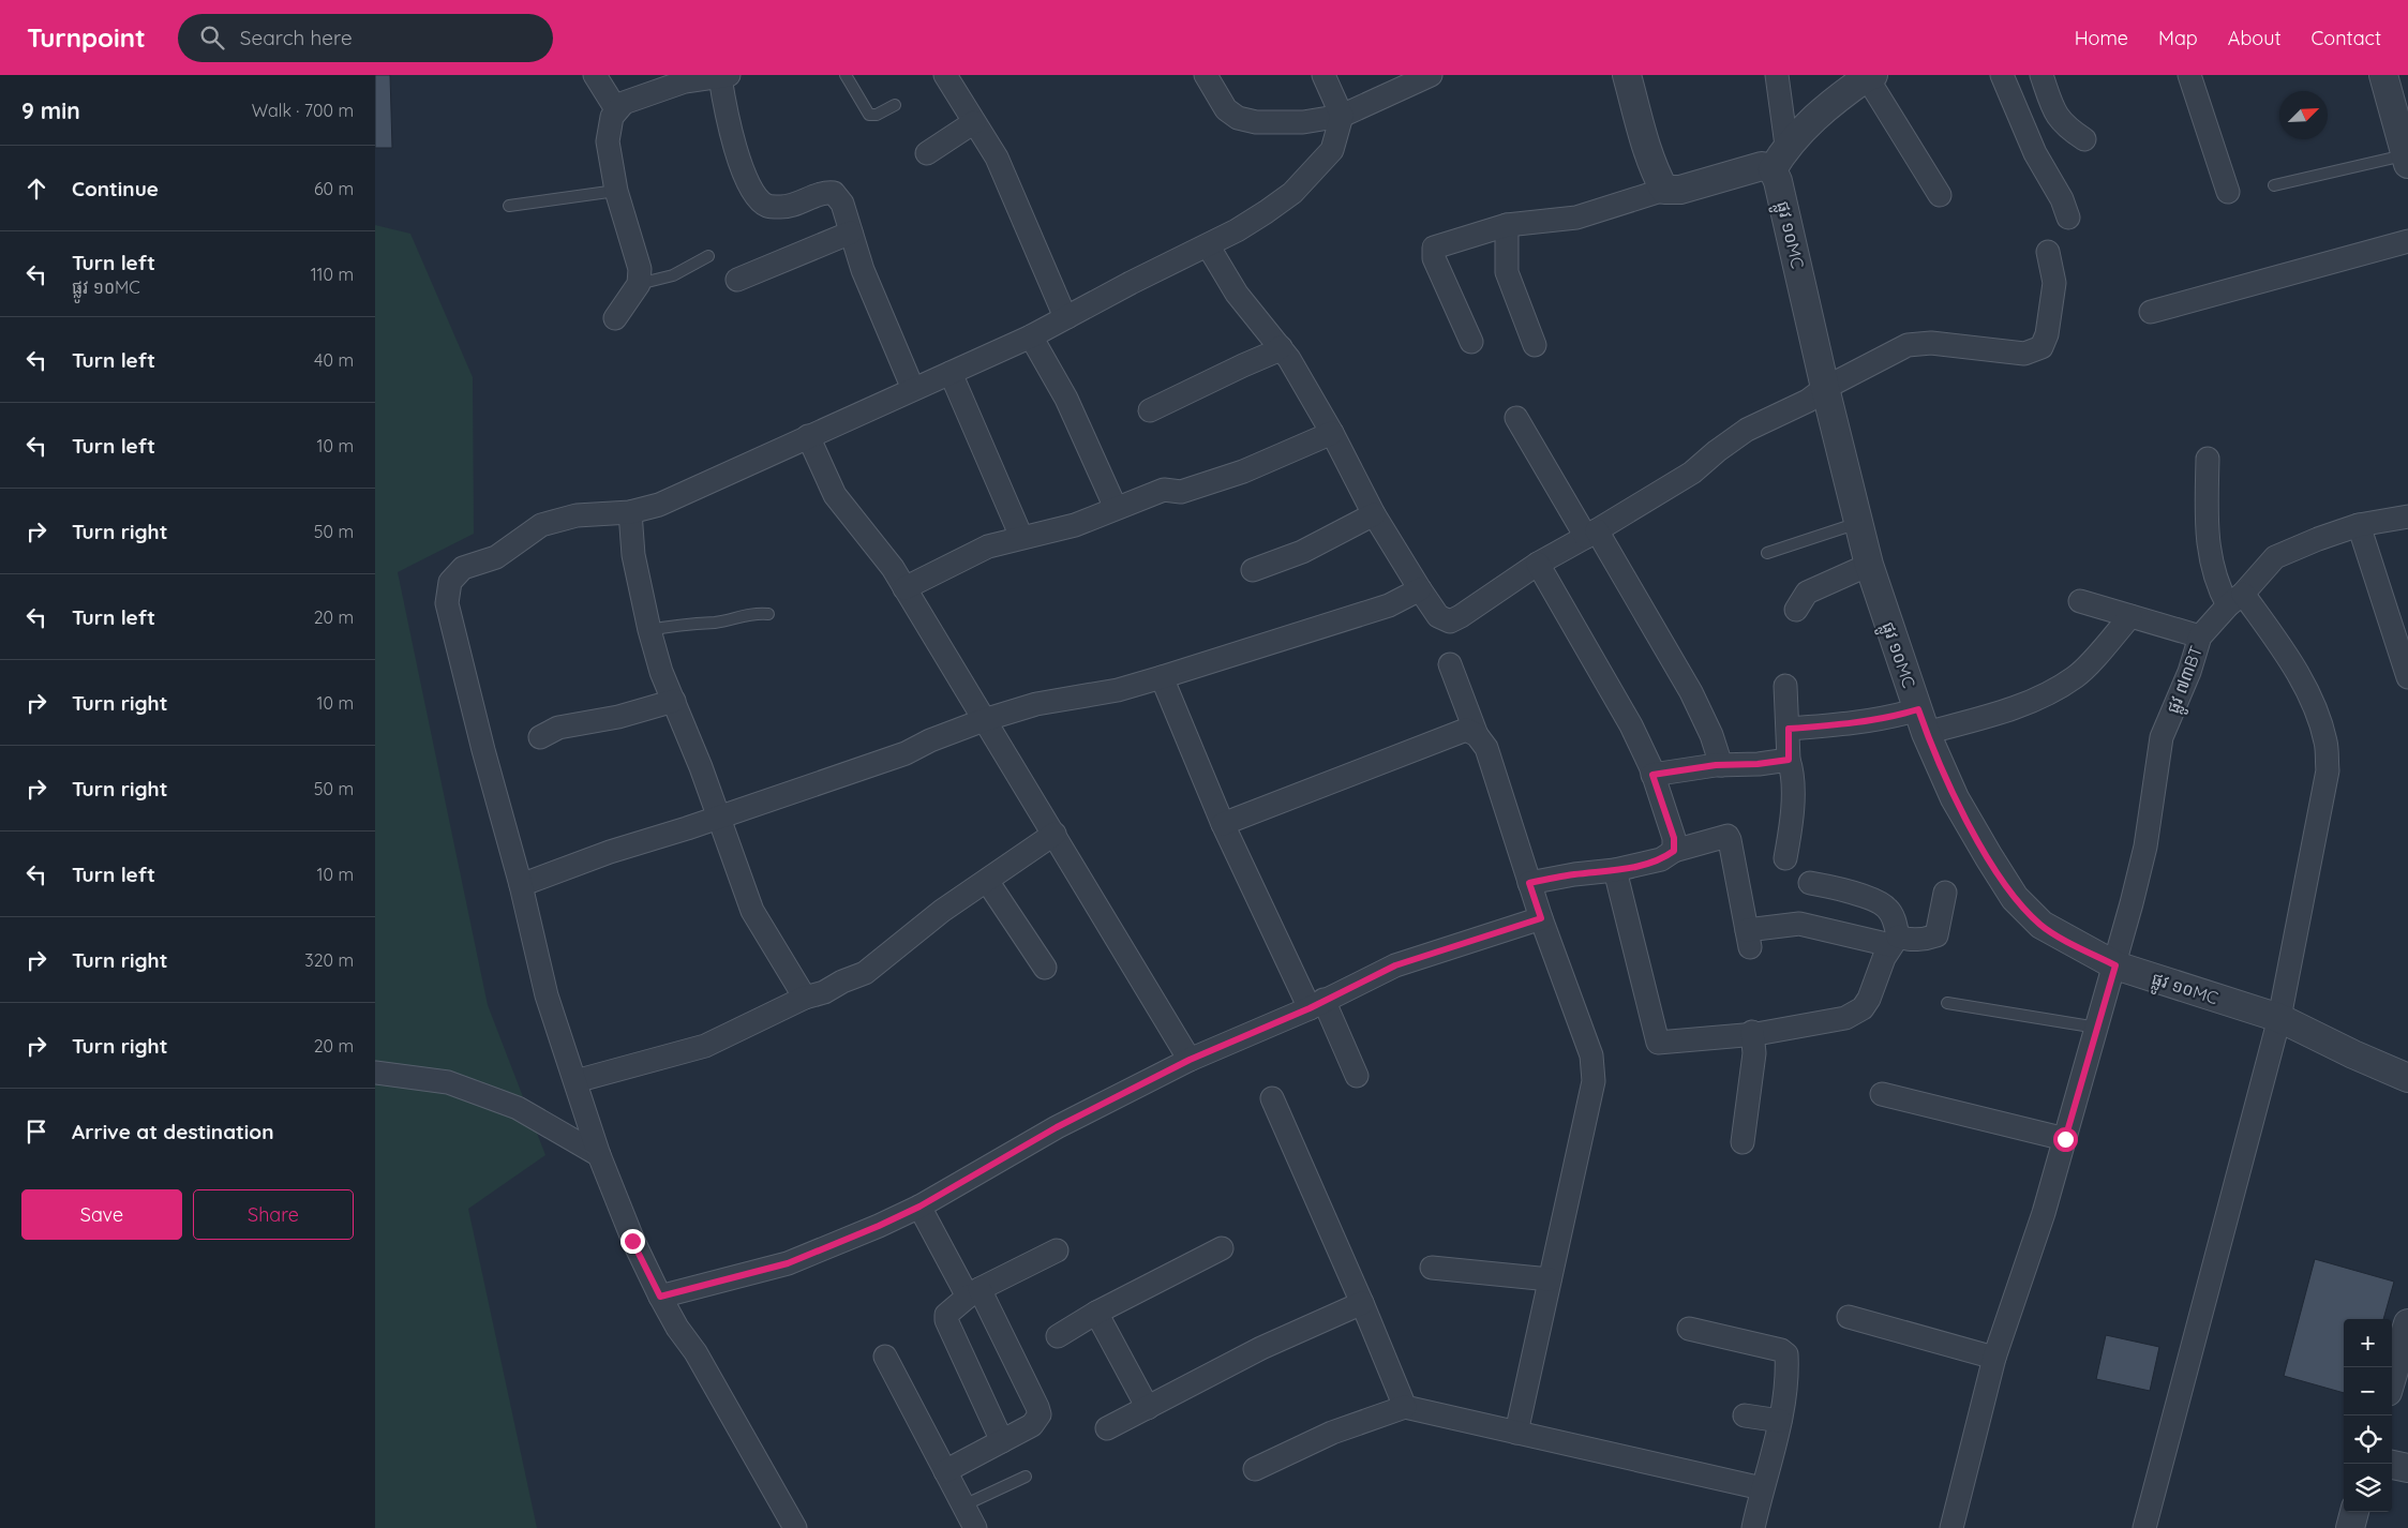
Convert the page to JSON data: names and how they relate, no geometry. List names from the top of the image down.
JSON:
{
  "streets": {
    "street": ["ផ្លូវ ១០MC", "ផ្លូវ ៧៣BT"]
  },
  "crossings": [
    ["ផ្លូវ ១០MC", "ផ្លូវ ៧៣BT"]
  ],
  "north": "top right",
  "page": {
    "header": "Turnpoint",
    "search": "Search here",
    "nav": [
      "Home",
      "Map",
      "About",
      "Contact"
    ],
    "heading": ["9 min", "Walk · 700 m"],
    "list": [
      ["Continue", "60 m"],
      ["Turn left", "ផ្លូវ ១០MC", "110 m"],
      ["Turn left", "40 m"],
      ["Turn left", "10 m"],
      ["Turn right", "50 m"],
      ["Turn left", "20 m"],
      ["Turn right", "10 m"],
      ["Turn right", "50 m"],
      ["Turn left", "10 m"],
      ["Turn right", "320 m"],
      ["Turn right", "20 m"],
      "Arrive at destination"
    ],
    "buttons": ["Save", "Share"],
    "map_buttons": ["+", "−"]
  }
}
